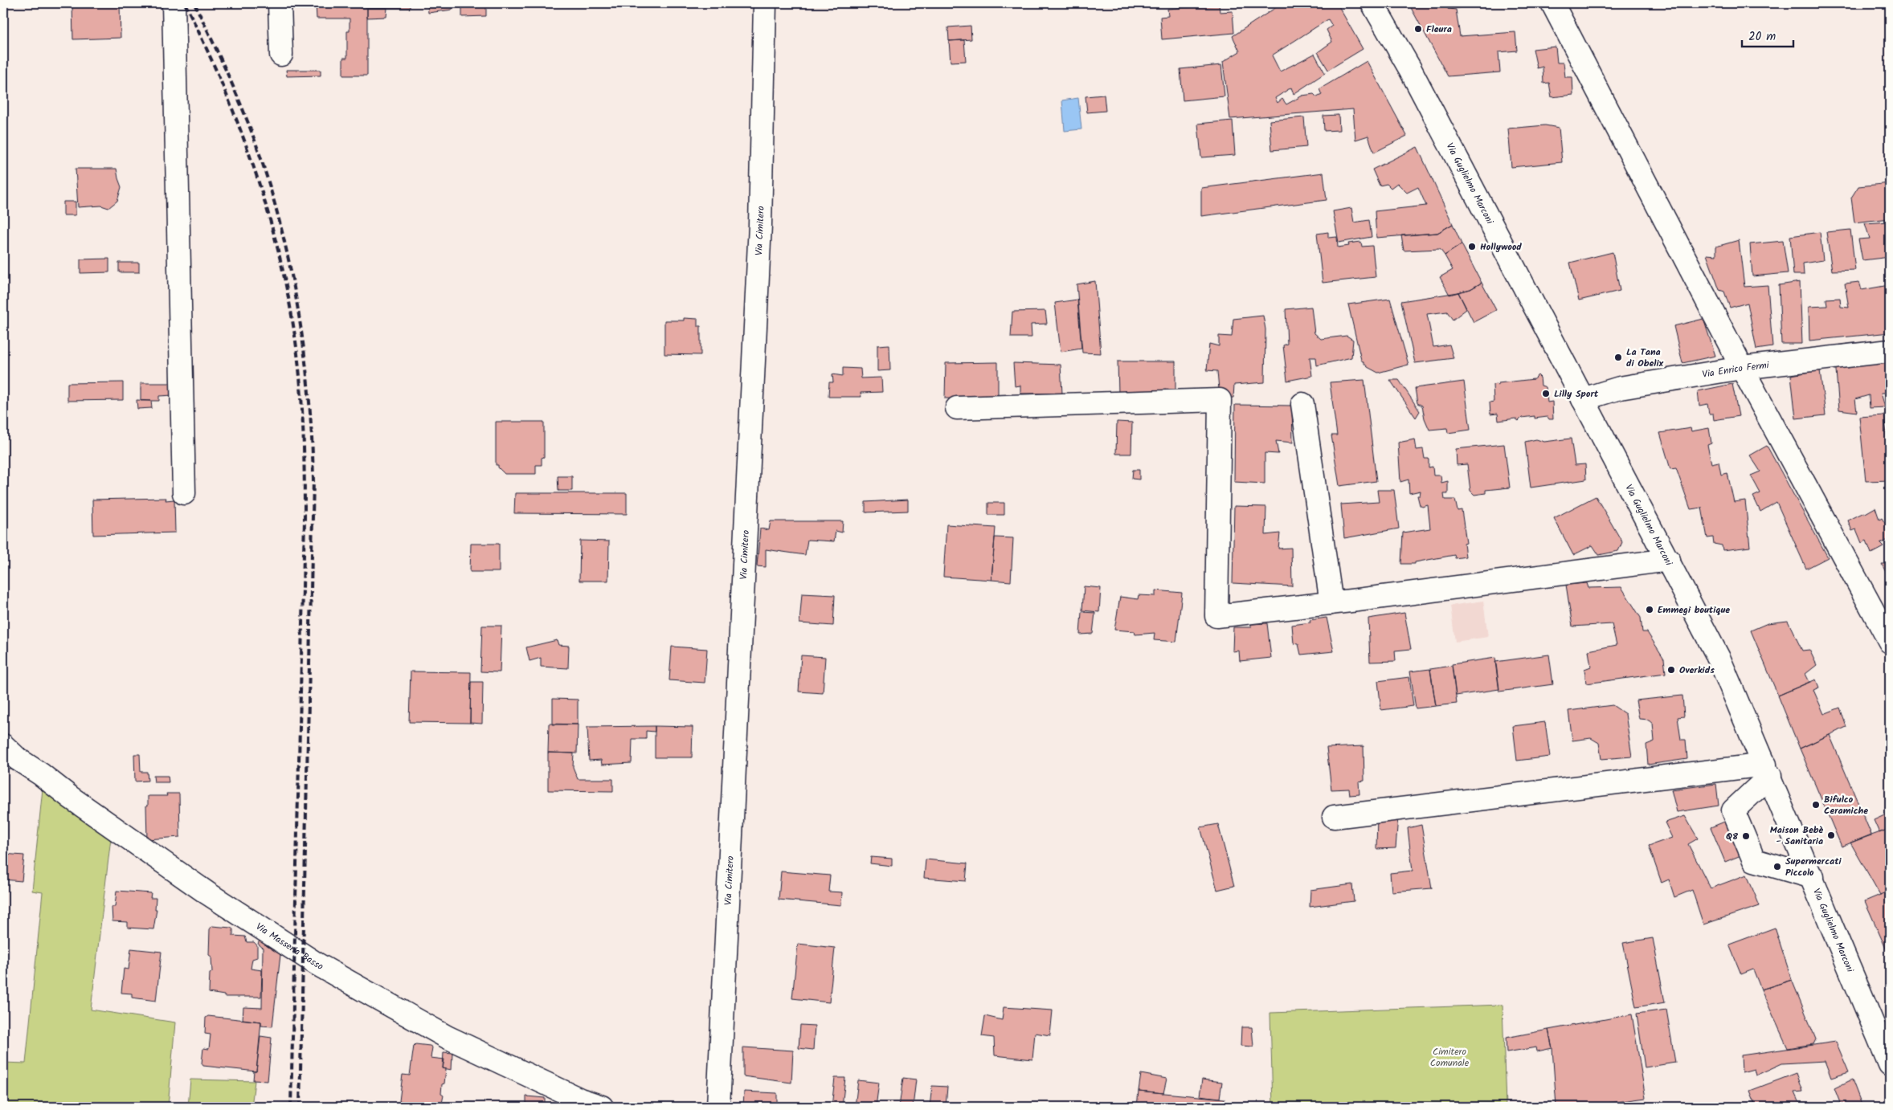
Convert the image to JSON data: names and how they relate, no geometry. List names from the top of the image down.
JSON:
{
  "streets": {
    "street": [
      "Via Guglielmo Marconi",
      "Via Cimitero",
      "Via Enrico Fermi",
      "Via Masseria Basso"
    ]
  },
  "crossings": [
    ["Via Guglielmo Marconi", "Via Enrico Fermi"]
  ],
  "parks": ["Cimitero Comunale"],
  "places": [
    "Fleura",
    "Hollywood",
    "La Tana di Obelix",
    "Lilly Sport",
    "Emmegi boutique",
    "Overkids",
    "Bifulco Ceramiche",
    "Maison Bebè - Sanitaria",
    "Q8",
    "Supermercati Piccolo"
  ],
  "scale_bar": "20 m"
}
